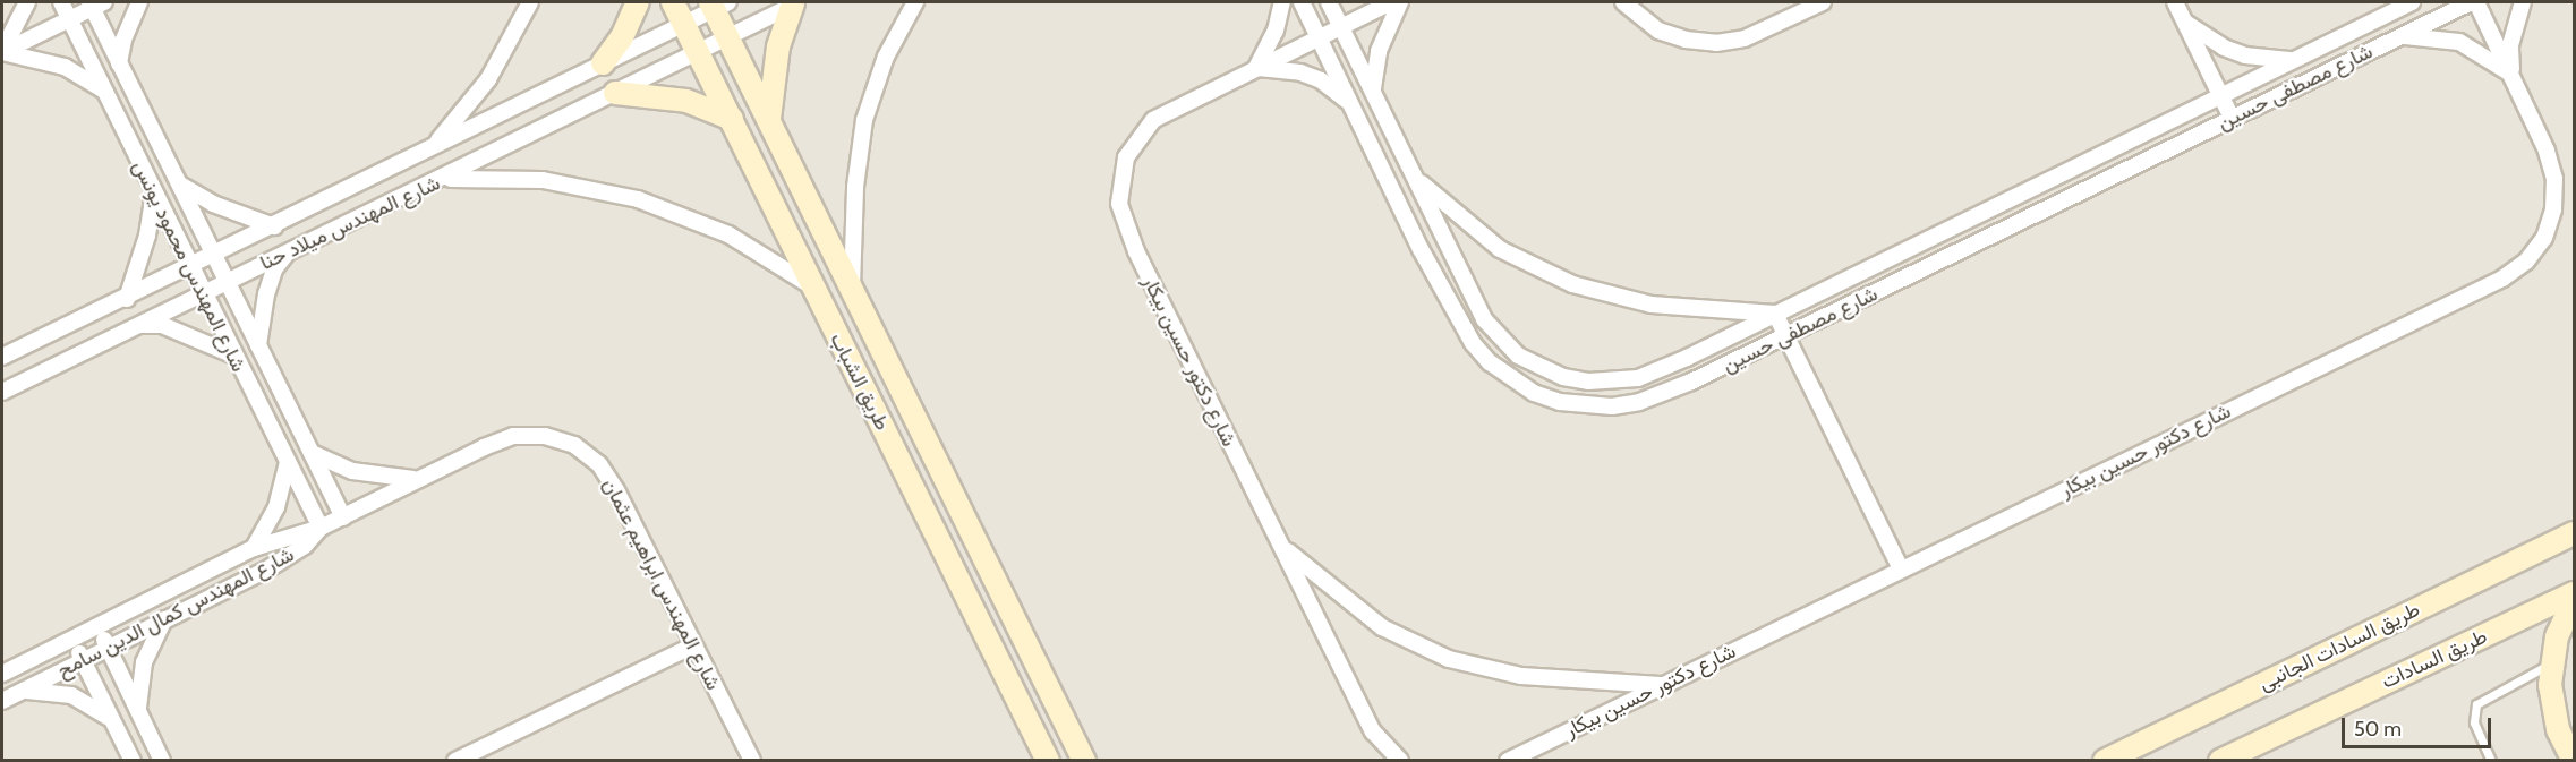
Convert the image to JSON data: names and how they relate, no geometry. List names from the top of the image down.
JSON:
{
  "streets": {
    "main road": ["طريق الشباب", "طريق السادات الجانبى", "طريق السادات"],
    "street": [
      "شارع مصطفى حسين",
      "شارع المهندس ميلاد حنا",
      "شارع المهندس محمود يونس",
      "شارع دكتور حسين بيكار",
      "شارع المهندس ابراهيم عثمان",
      "شارع المهندس كمال الدين سامح"
    ]
  },
  "crossings": [
    ["شارع مصطفى حسين", "شارع دكتور حسين بيكار"],
    ["شارع المهندس ميلاد حنا", "شارع المهندس محمود يونس"],
    ["شارع المهندس ميلاد حنا", "طريق الشباب"],
    ["شارع المهندس محمود يونس", "شارع المهندس ابراهيم عثمان"],
    ["شارع المهندس محمود يونس", "شارع المهندس كمال الدين سامح"],
    ["شارع المهندس ابراهيم عثمان", "شارع المهندس كمال الدين سامح"]
  ],
  "scale_bar": "50 m"
}
